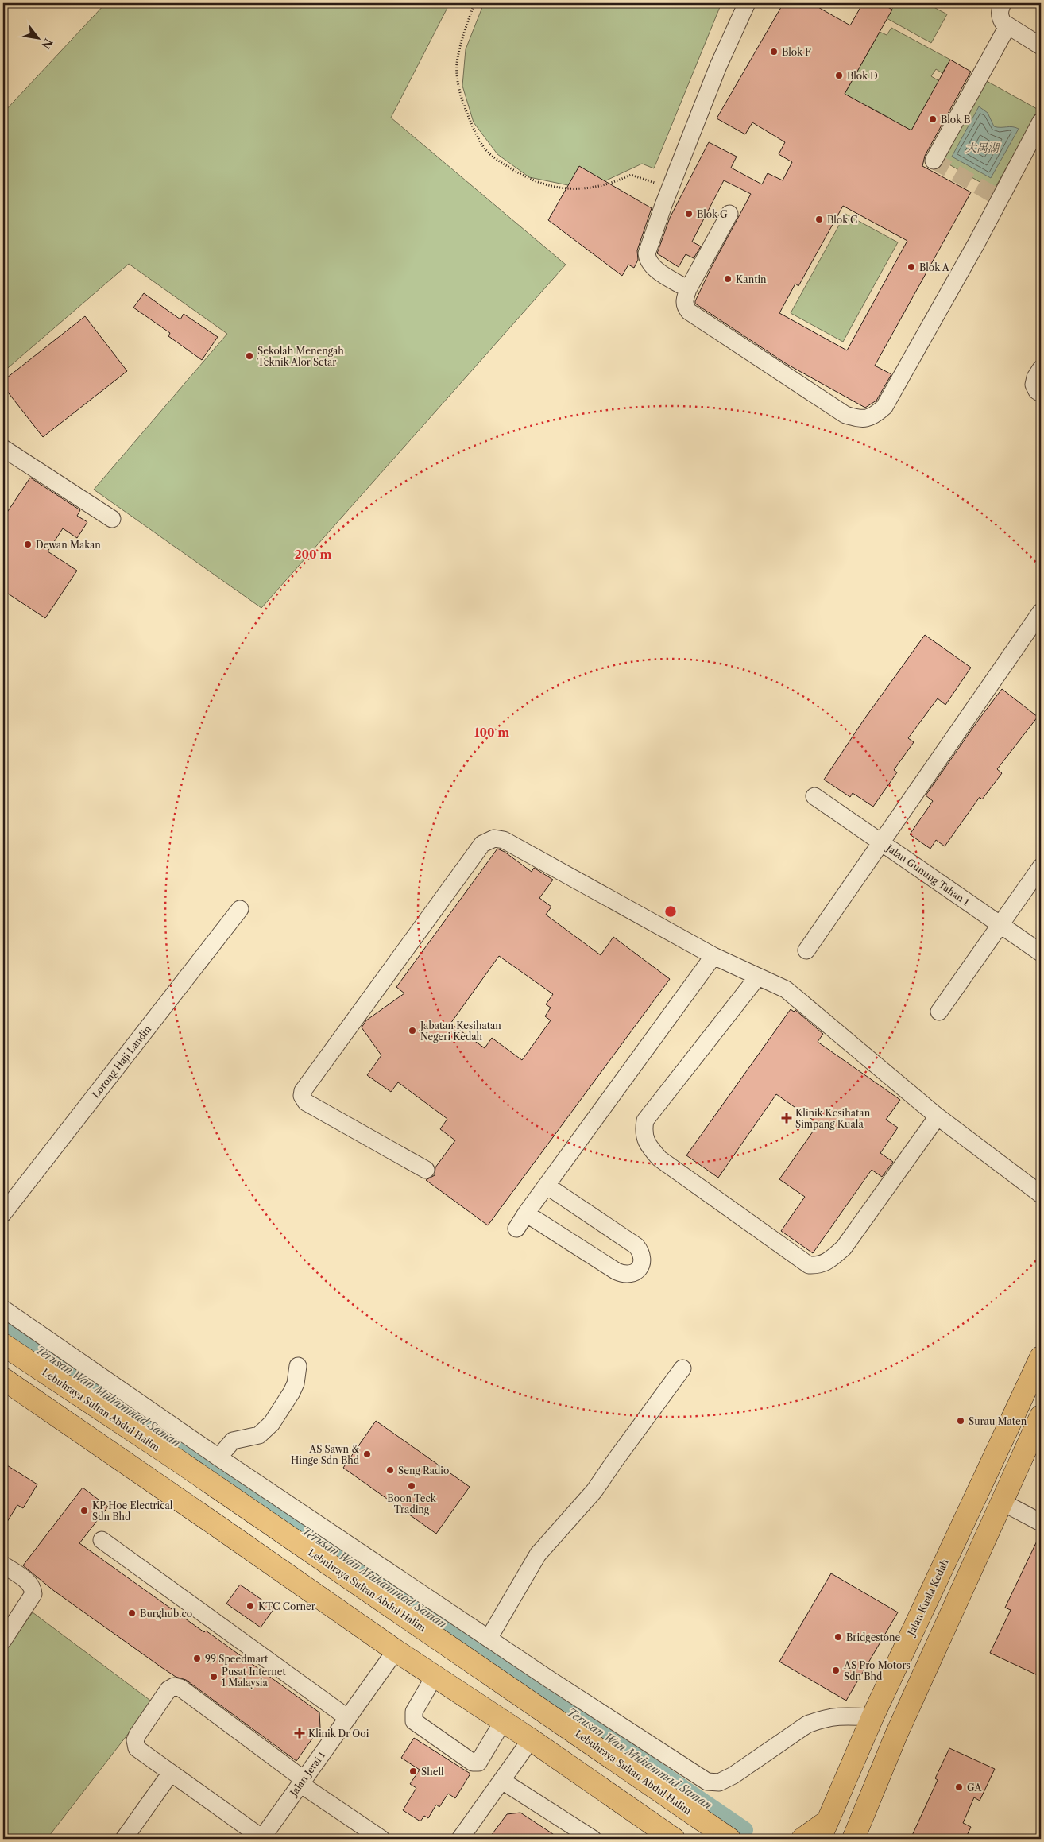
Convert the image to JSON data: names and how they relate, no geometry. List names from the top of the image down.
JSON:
{
  "streets": {
    "main road": ["Lebuhraya Sultan Abdul Halim", "Jalan Kuala Kedah"],
    "street": ["Jalan Gunung Tahan 1", "Lorong Haji Landin", "Jalan Jerai 1"]
  },
  "water": ["大禺湖", "Terusan Wan Muhammad Saman"],
  "places": {
    "other": [
      "Blok F",
      "Blok D",
      "Blok B",
      "Blok G",
      "Blok C",
      "Blok A",
      "Kantin",
      "Sekolah Menengah Teknik Alor Setar",
      "Dewan Makan",
      "Jabatan Kesihatan Negeri Kedah",
      "Surau Maten",
      "AS Sawn & Hinge Sdn Bhd",
      "Seng Radio",
      "Boon Teck Trading",
      "KP Hoe Electrical Sdn Bhd",
      "KTC Corner",
      "Burghub.co",
      "Bridgestone",
      "99 Speedmart",
      "AS Pro Motors Sdn Bhd",
      "Pusat Internet 1 Malaysia",
      "Shell",
      "GA"
    ],
    "health": ["Klinik Kesihatan Simpang Kuala", "Klinik Dr Ooi"]
  },
  "north": "bottom right",
  "rings": ["200 m", "100 m"]
}
